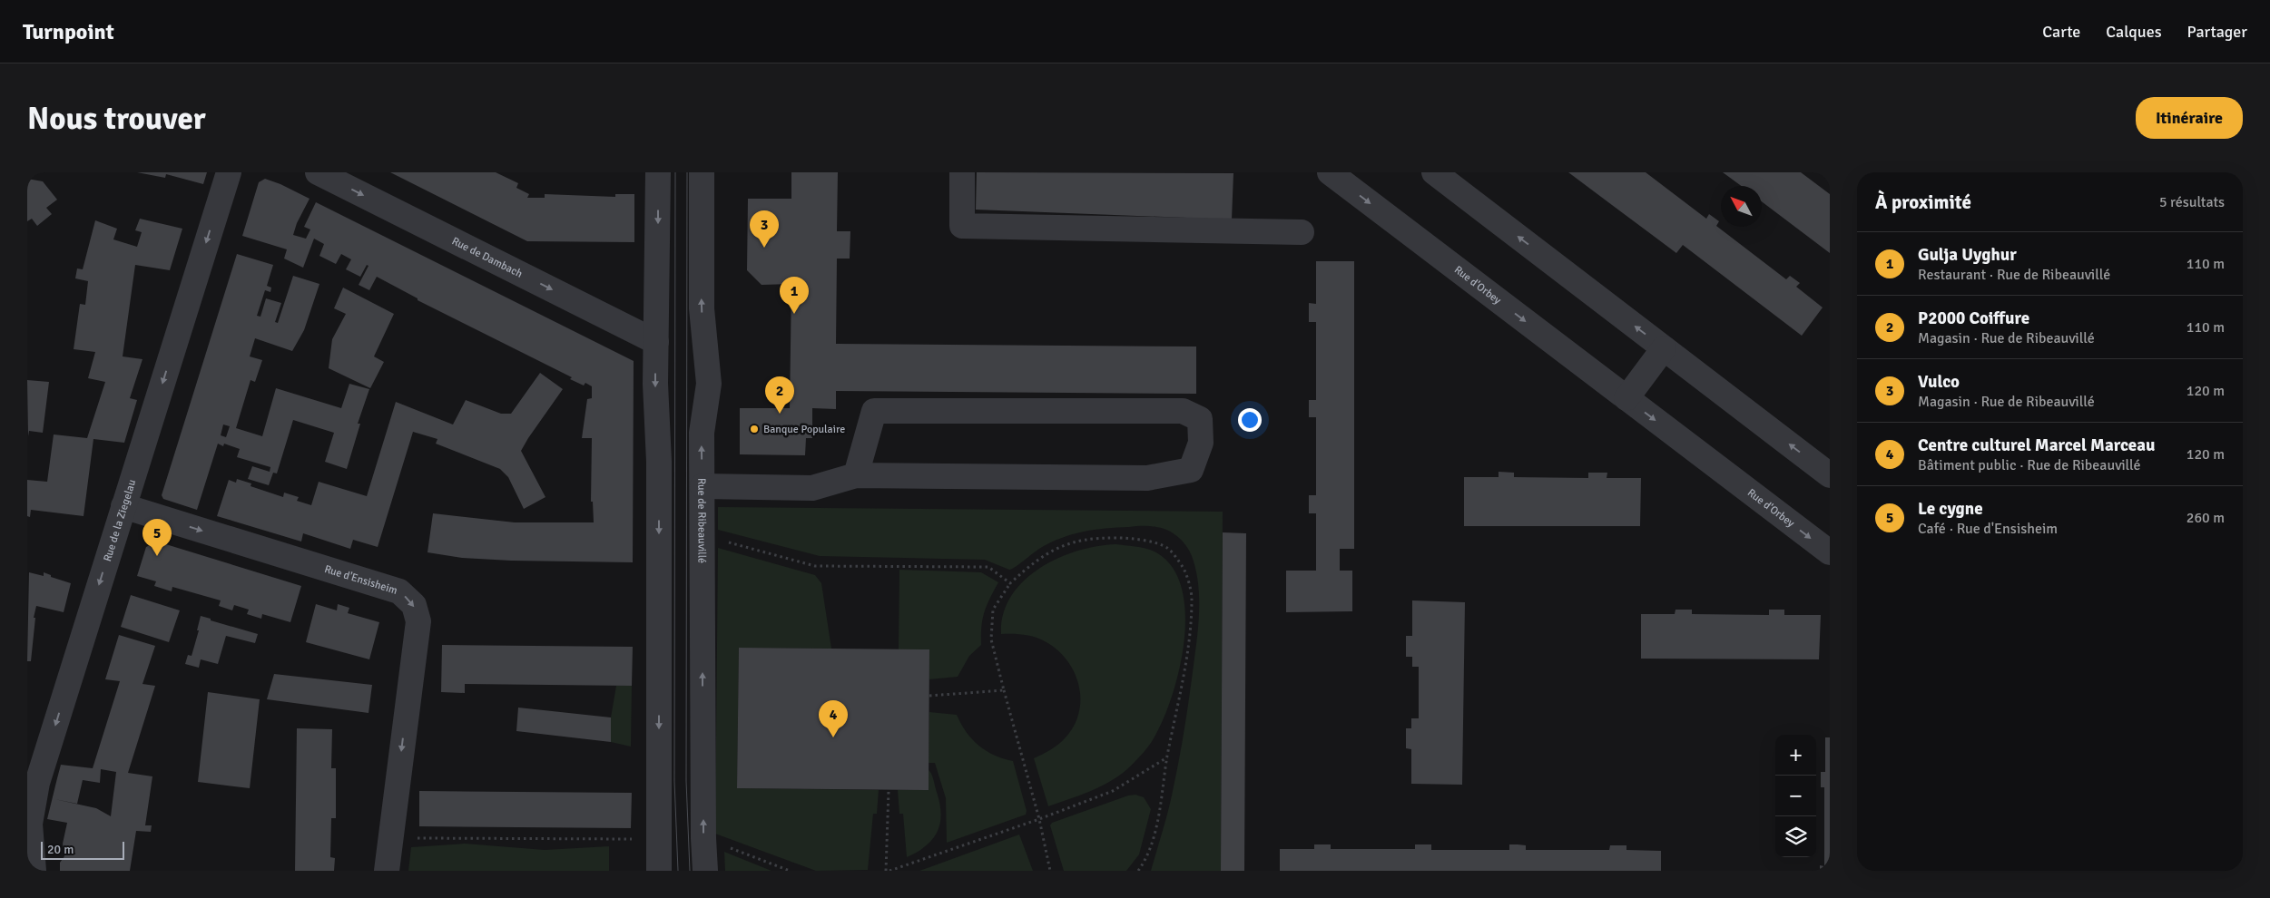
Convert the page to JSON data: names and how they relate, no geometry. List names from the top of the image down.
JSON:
{
  "streets": {
    "street": [
      "Rue de Dambach",
      "Rue d'Orbey",
      "Rue de la Ziegelau",
      "Rue de Ribeauvillé",
      "Rue d'Ensisheim"
    ]
  },
  "crossings": [
    ["Rue de la Ziegelau", "Rue d'Ensisheim"]
  ],
  "one_way": ["Rue de Dambach", "Rue de la Ziegelau"],
  "places": ["Banque Populaire"],
  "scale_bar": "20 m",
  "north": "top left",
  "page": {
    "header": "Turnpoint",
    "nav": ["Carte", "Calques", "Partager"],
    "buttons": "Itinéraire",
    "title": "Nous trouver",
    "heading": ["À proximité", "5 résultats"],
    "pins": [
      "3",
      "1",
      "2",
      "5",
      "4"
    ],
    "list": [
      {
        "mark": "1",
        "name": "Gulja Uyghur",
        "note": "Restaurant · Rue de Ribeauvillé",
        "value": "110 m"
      },
      {
        "mark": "2",
        "name": "P2000 Coiffure",
        "note": "Magasin · Rue de Ribeauvillé",
        "value": "110 m"
      },
      {
        "mark": "3",
        "name": "Vulco",
        "note": "Magasin · Rue de Ribeauvillé",
        "value": "120 m"
      },
      {
        "mark": "4",
        "name": "Centre culturel Marcel Marceau",
        "note": "Bâtiment public · Rue de Ribeauvillé",
        "value": "120 m"
      },
      {
        "mark": "5",
        "name": "Le cygne",
        "note": "Café · Rue d'Ensisheim",
        "value": "260 m"
      }
    ],
    "map_buttons": ["+", "−"],
    "scale": "20 m"
  }
}
